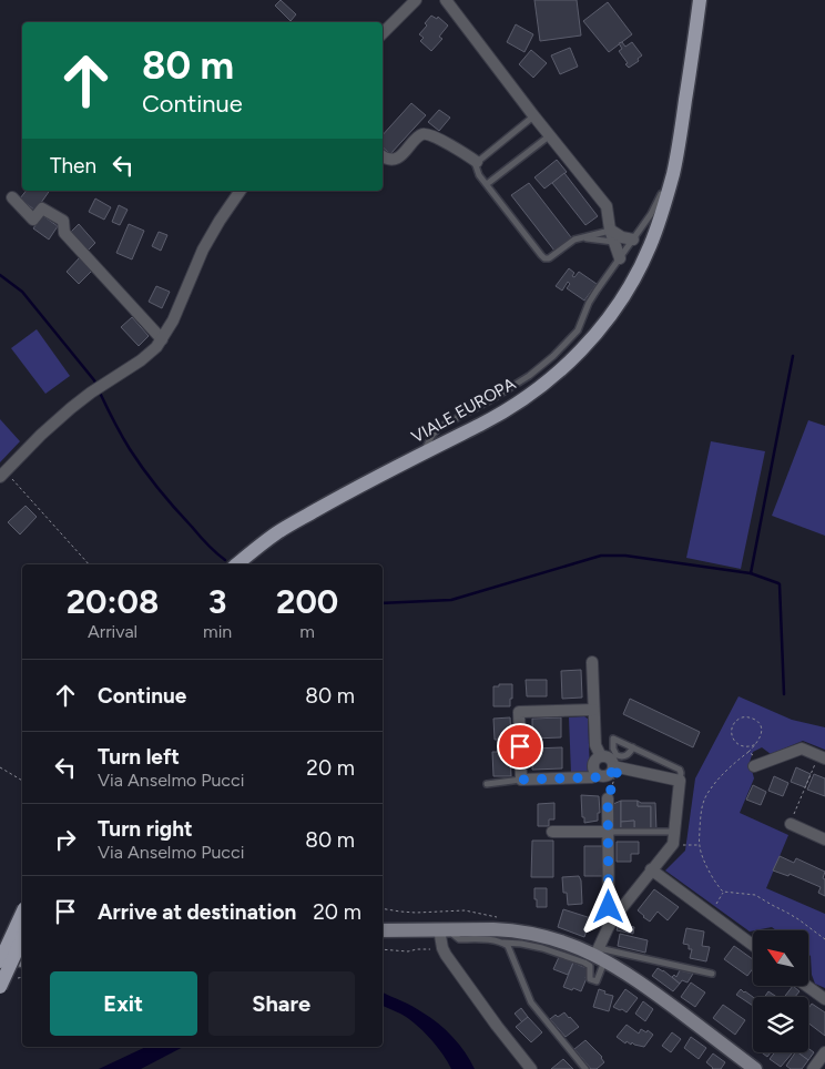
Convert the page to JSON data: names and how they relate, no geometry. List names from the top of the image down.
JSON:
{
  "streets": {
    "main road": ["VIALE EUROPA"]
  },
  "north": "top left",
  "page": {
    "turn": ["80 m", "Continue"],
    "then": "Then",
    "eta": [
      "20:08",
      "Arrival",
      "3",
      "min",
      "200",
      "m"
    ],
    "list": [
      {
        "name": "Continue",
        "value": "80 m"
      },
      {
        "name": "Turn left",
        "note": "Via Anselmo Pucci",
        "value": "20 m"
      },
      {
        "name": "Turn right",
        "note": "Via Anselmo Pucci",
        "value": "80 m"
      },
      {
        "name": "Arrive at destination",
        "value": "20 m"
      }
    ],
    "buttons": ["Exit", "Share"]
  }
}
